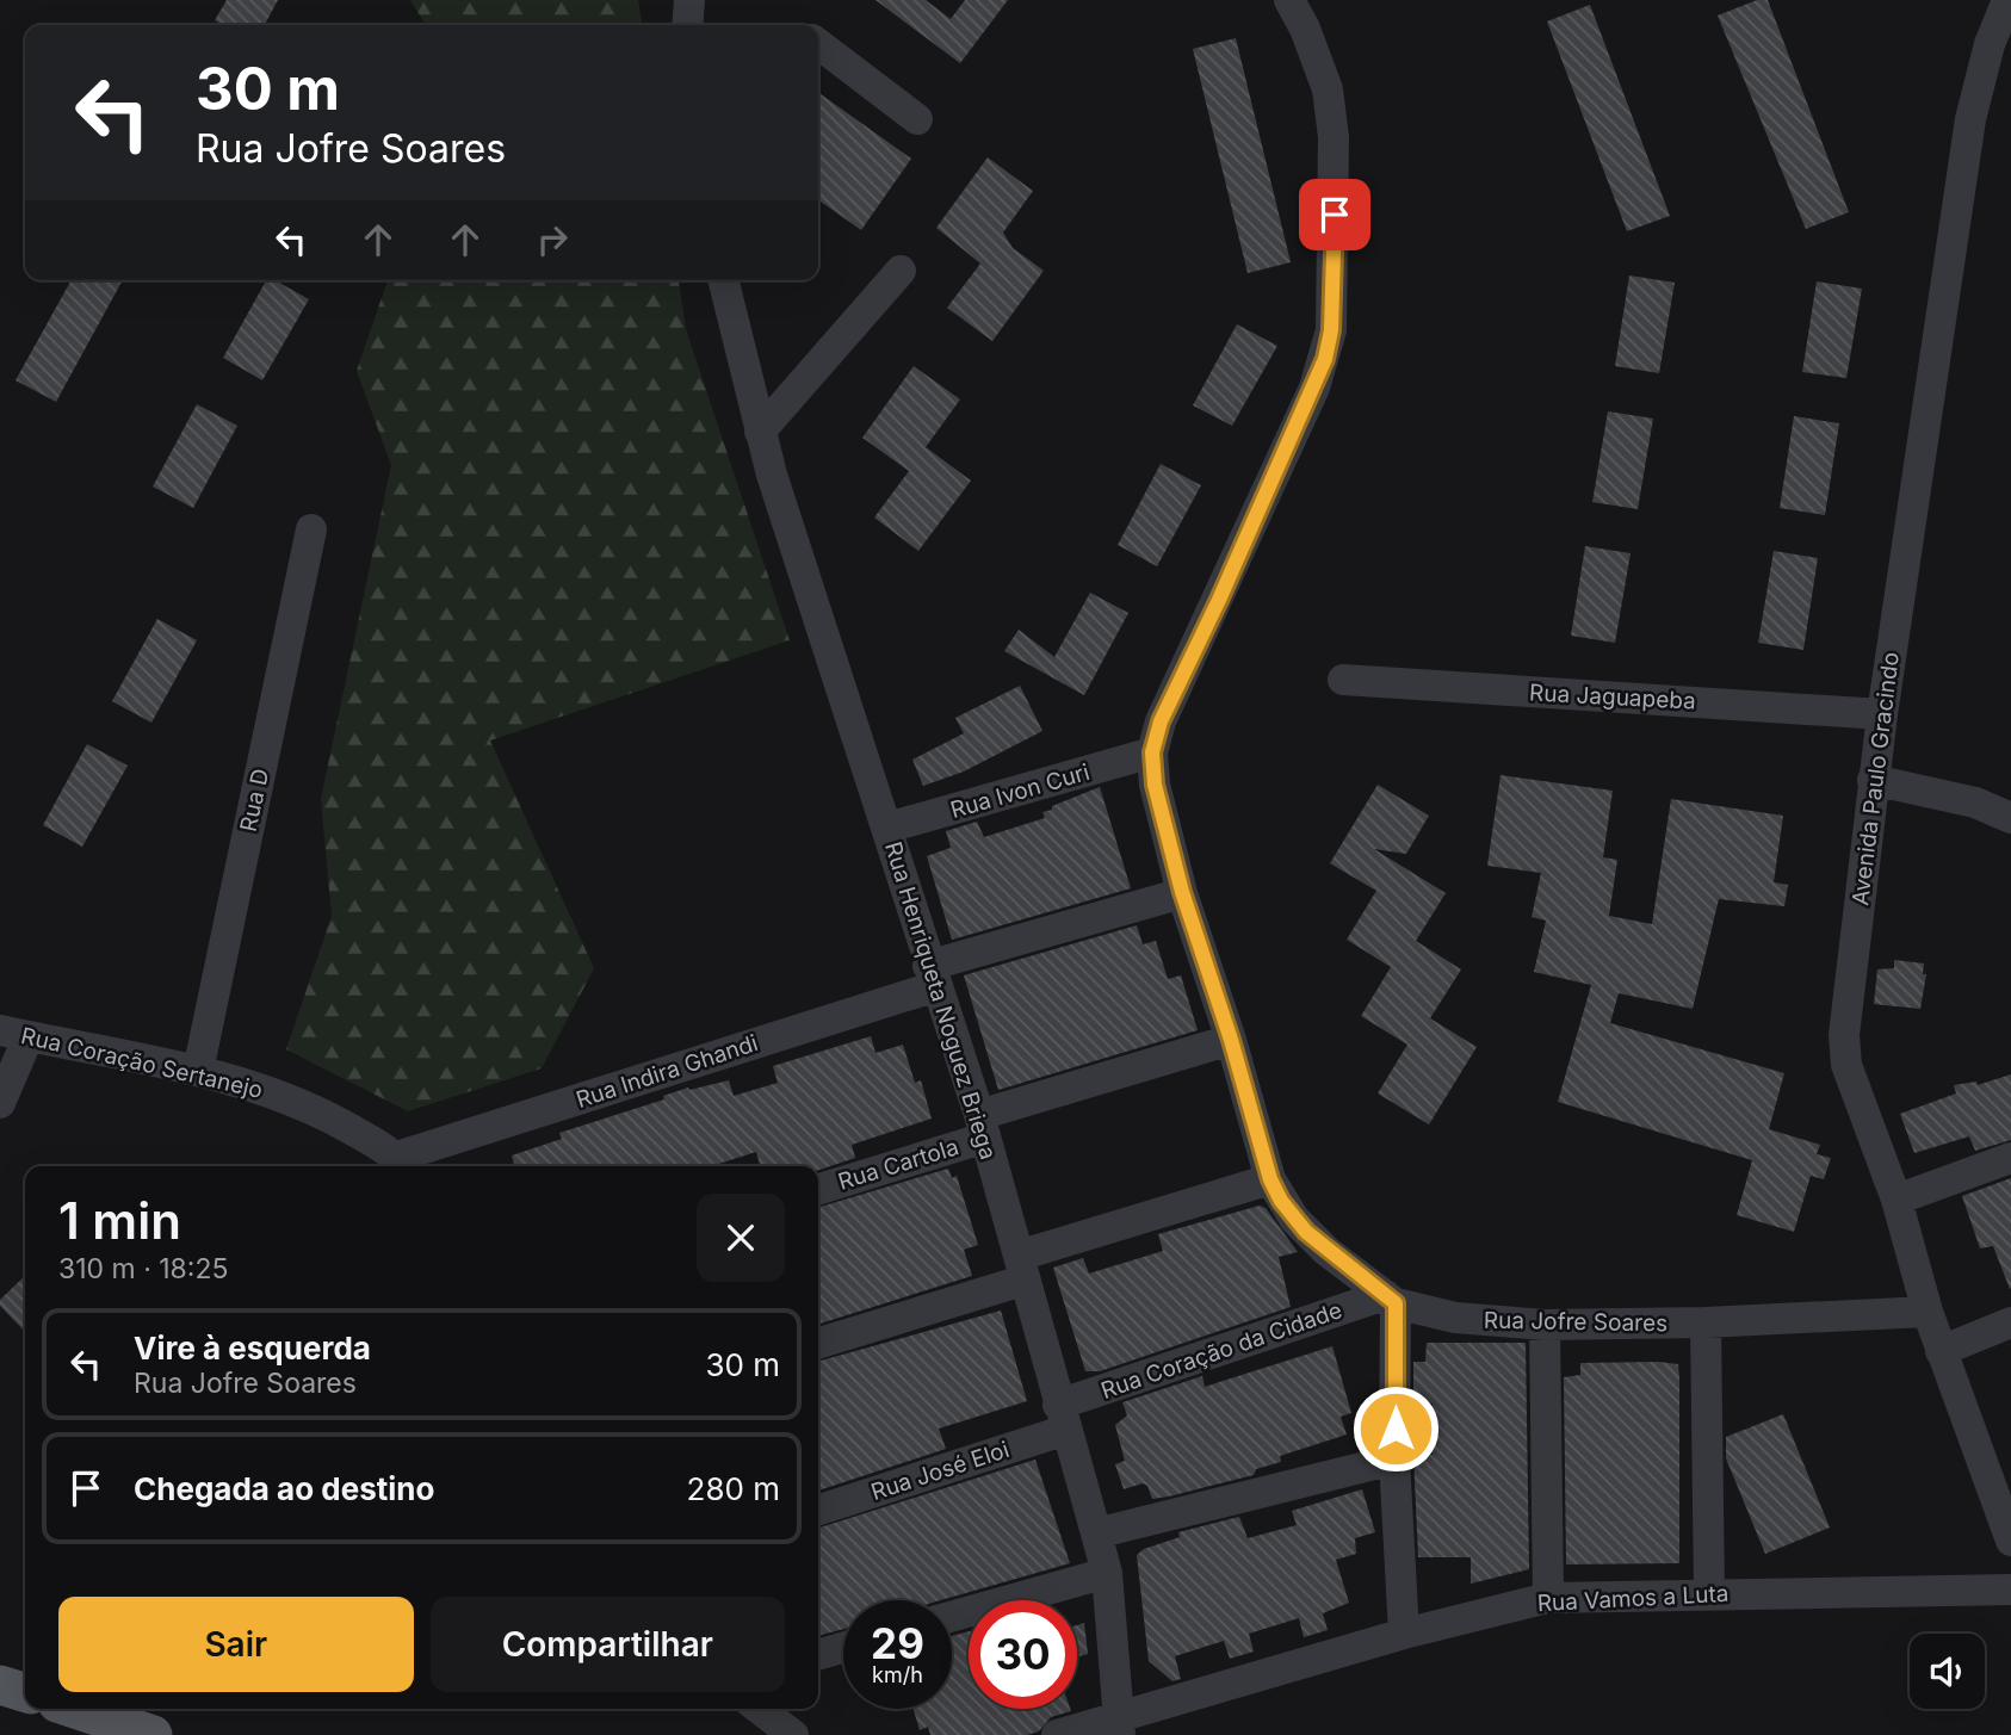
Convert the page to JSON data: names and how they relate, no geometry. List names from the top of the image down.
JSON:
{
  "streets": {
    "street": [
      "Rua Jaguapeba",
      "Avenida Paulo Gracindo",
      "Rua Ivon Curi",
      "Rua D",
      "Rua Henriqueta Noguez Briega",
      "Rua Coração Sertanejo",
      "Rua Indira Ghandi",
      "Rua Cartola",
      "Rua Jofre Soares",
      "Rua Coração da Cidade",
      "Rua José Eloi",
      "Rua Vamos a Luta"
    ]
  },
  "crossings": [
    ["Rua Jaguapeba", "Avenida Paulo Gracindo"],
    ["Avenida Paulo Gracindo", "Rua Jofre Soares"],
    ["Rua Ivon Curi", "Rua Henriqueta Noguez Briega"],
    ["Rua Ivon Curi", "Rua Jofre Soares"],
    ["Rua D", "Rua Coração Sertanejo"],
    ["Rua Henriqueta Noguez Briega", "Rua Indira Ghandi"],
    ["Rua Henriqueta Noguez Briega", "Rua Cartola"],
    ["Rua Henriqueta Noguez Briega", "Rua Coração da Cidade"],
    ["Rua Henriqueta Noguez Briega", "Rua José Eloi"],
    ["Rua Henriqueta Noguez Briega", "Rua Vamos a Luta"],
    ["Rua Coração Sertanejo", "Rua Indira Ghandi"],
    ["Rua Indira Ghandi", "Rua Jofre Soares"],
    ["Rua Cartola", "Rua Jofre Soares"],
    ["Rua Jofre Soares", "Rua Coração da Cidade"],
    ["Rua Coração da Cidade", "Rua José Eloi"]
  ],
  "page": {
    "turn": ["30 m", "Rua Jofre Soares"],
    "heading": ["1 min", "310 m · 18:25"],
    "list": [
      {
        "name": "Vire à esquerda",
        "note": "Rua Jofre Soares",
        "value": "30 m"
      },
      {
        "name": "Chegada ao destino",
        "value": "280 m"
      }
    ],
    "buttons": ["Sair", "Compartilhar"],
    "speed": "29 km/h",
    "limit": "30"
  }
}
